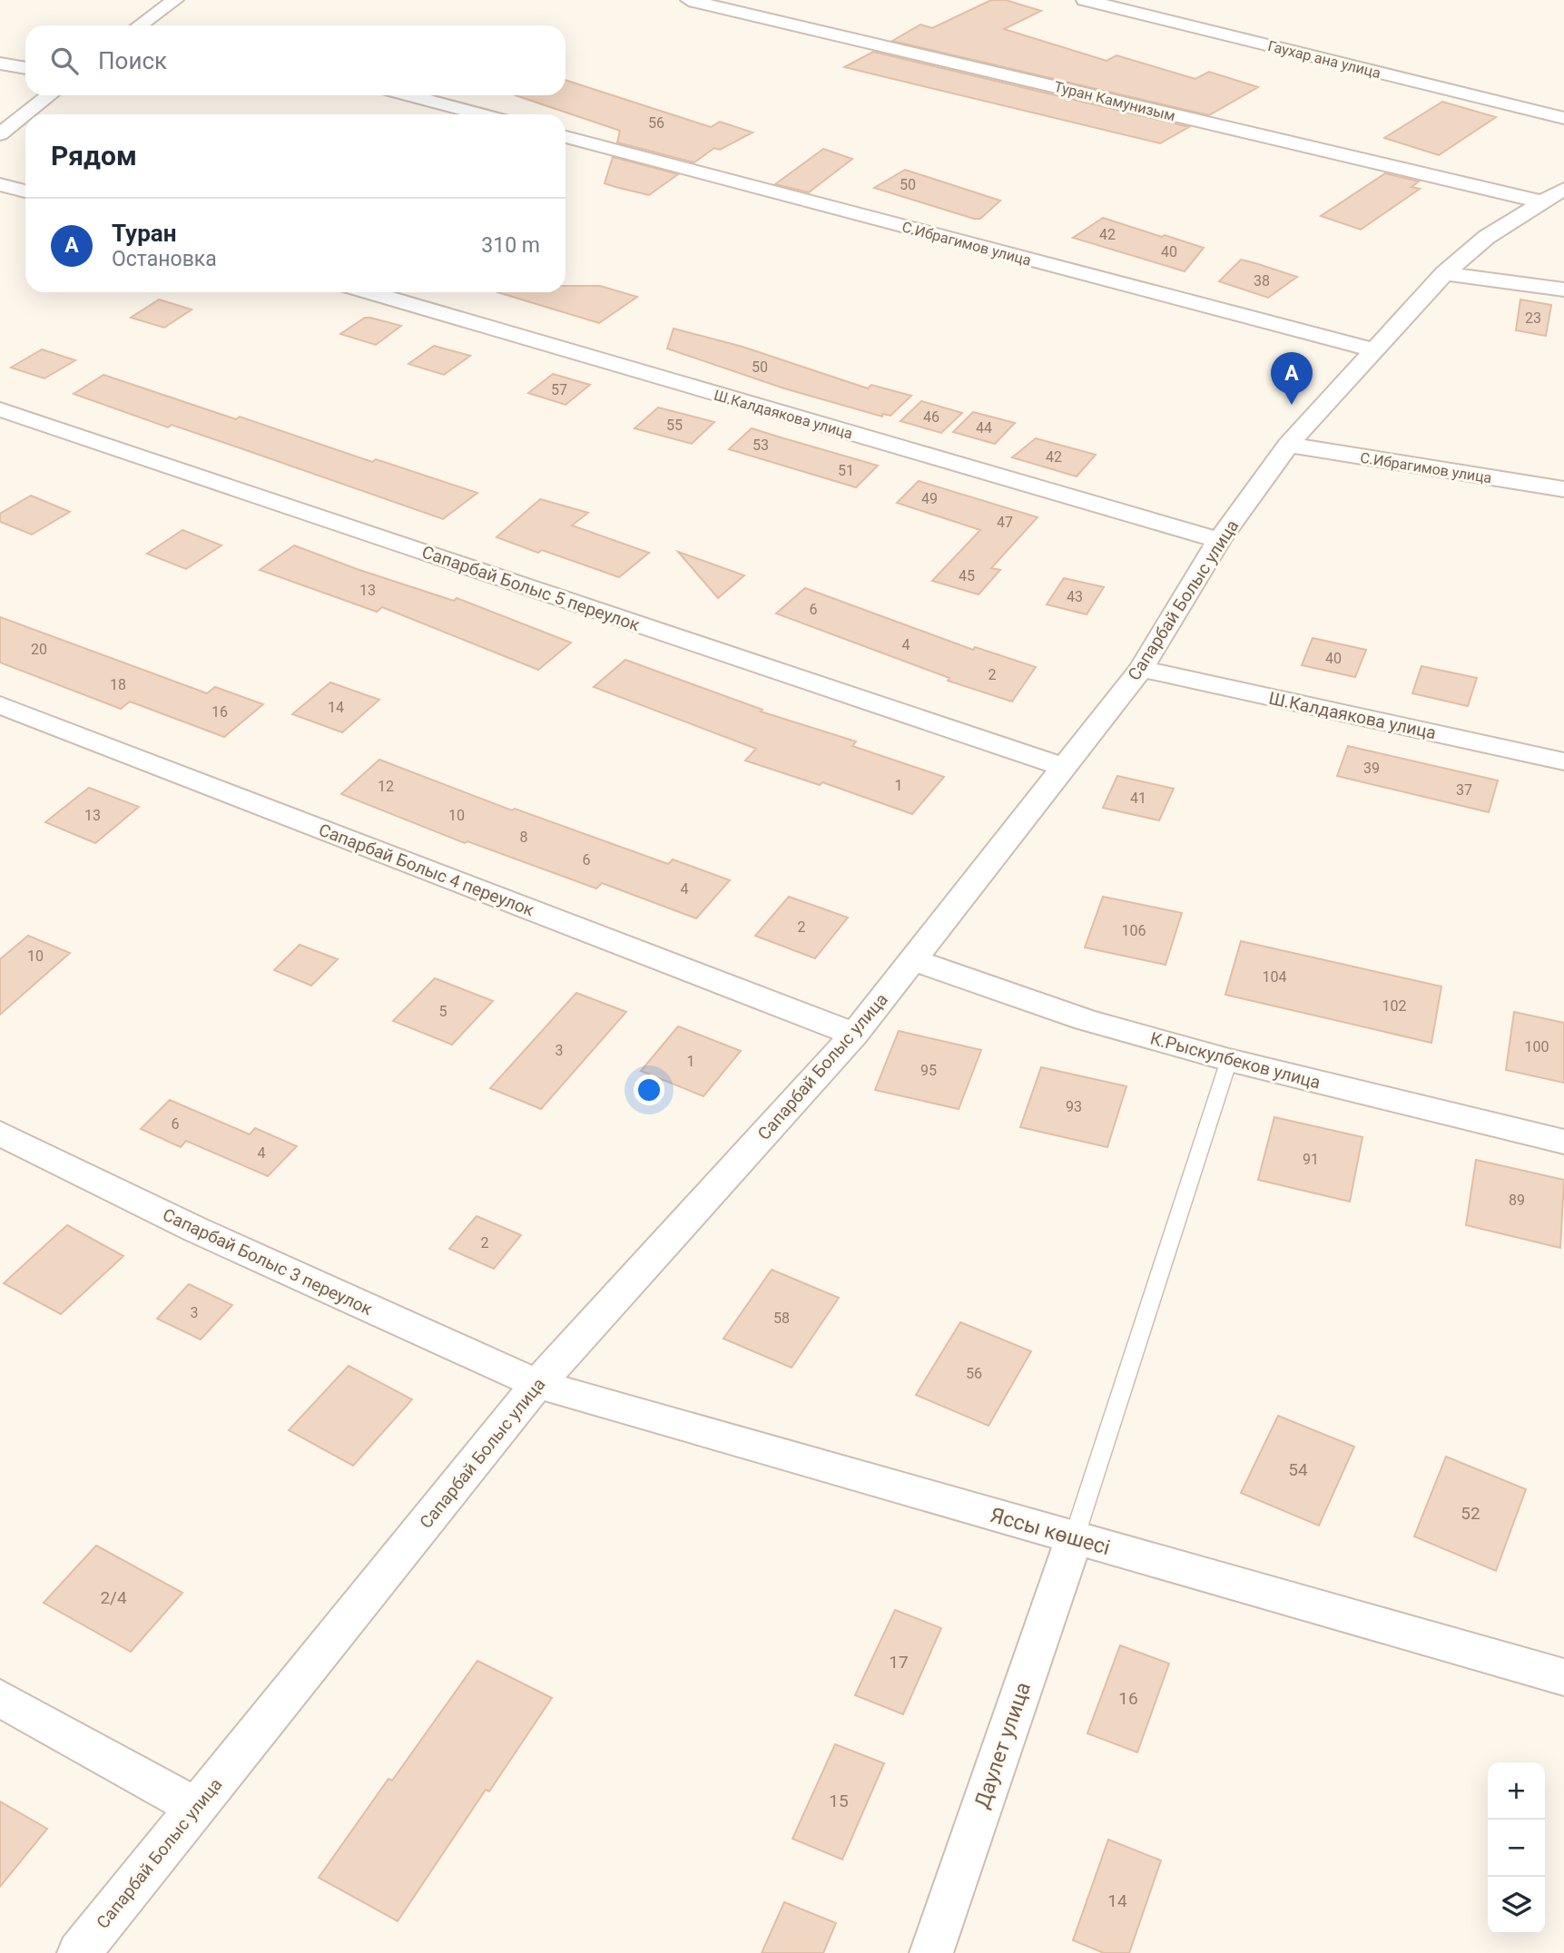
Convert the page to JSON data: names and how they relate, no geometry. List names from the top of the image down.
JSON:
{
  "streets": {
    "street": [
      "Гаухар ана улица",
      "Туран Камунизым",
      "С.Ибрагимов улица",
      "Ш.Калдаякова улица",
      "Сапарбай Болыс 5 переулок",
      "Сапарбай Болыс улица",
      "Сапарбай Болыс 4 переулок",
      "К.Рыскулбеков улица",
      "Сапарбай Болыс 3 переулок",
      "Яссы көшесі",
      "Даулет улица"
    ]
  },
  "crossings": [
    ["Туран Камунизым", "Сапарбай Болыс улица"],
    ["С.Ибрагимов улица", "Сапарбай Болыс улица"],
    ["Ш.Калдаякова улица", "Сапарбай Болыс улица"],
    ["Сапарбай Болыс 5 переулок", "Сапарбай Болыс улица"],
    ["Сапарбай Болыс улица", "Сапарбай Болыс 4 переулок"],
    ["Сапарбай Болыс улица", "К.Рыскулбеков улица"],
    ["Сапарбай Болыс улица", "Сапарбай Болыс 3 переулок"],
    ["Сапарбай Болыс улица", "Яссы көшесі"],
    ["Сапарбай Болыс 3 переулок", "Яссы көшесі"],
    ["Яссы көшесі", "Даулет улица"]
  ],
  "house_numbers": [
    "56",
    "50",
    "42",
    "40",
    "38",
    "23",
    "50",
    "57",
    "46",
    "55",
    "44",
    "53",
    "42",
    "51",
    "49",
    "47",
    "45",
    "13",
    "43",
    "6",
    "4",
    "20",
    "40",
    "2",
    "18",
    "14",
    "16",
    "39",
    "1",
    "12",
    "37",
    "41",
    "13",
    "10",
    "8",
    "6",
    "4",
    "2",
    "106",
    "10",
    "104",
    "102",
    "5",
    "100",
    "3",
    "1",
    "95",
    "93",
    "6",
    "4",
    "91",
    "89",
    "2",
    "3",
    "58",
    "56",
    "54",
    "52",
    "2/4",
    "17",
    "16",
    "15",
    "14"
  ],
  "page": {
    "search": "Поиск",
    "heading": "Рядом",
    "list": [
      {
        "mark": "A",
        "name": "Туран",
        "note": "Остановка",
        "value": "310 m"
      }
    ],
    "pins": "A",
    "map_buttons": ["+", "−"]
  }
}
